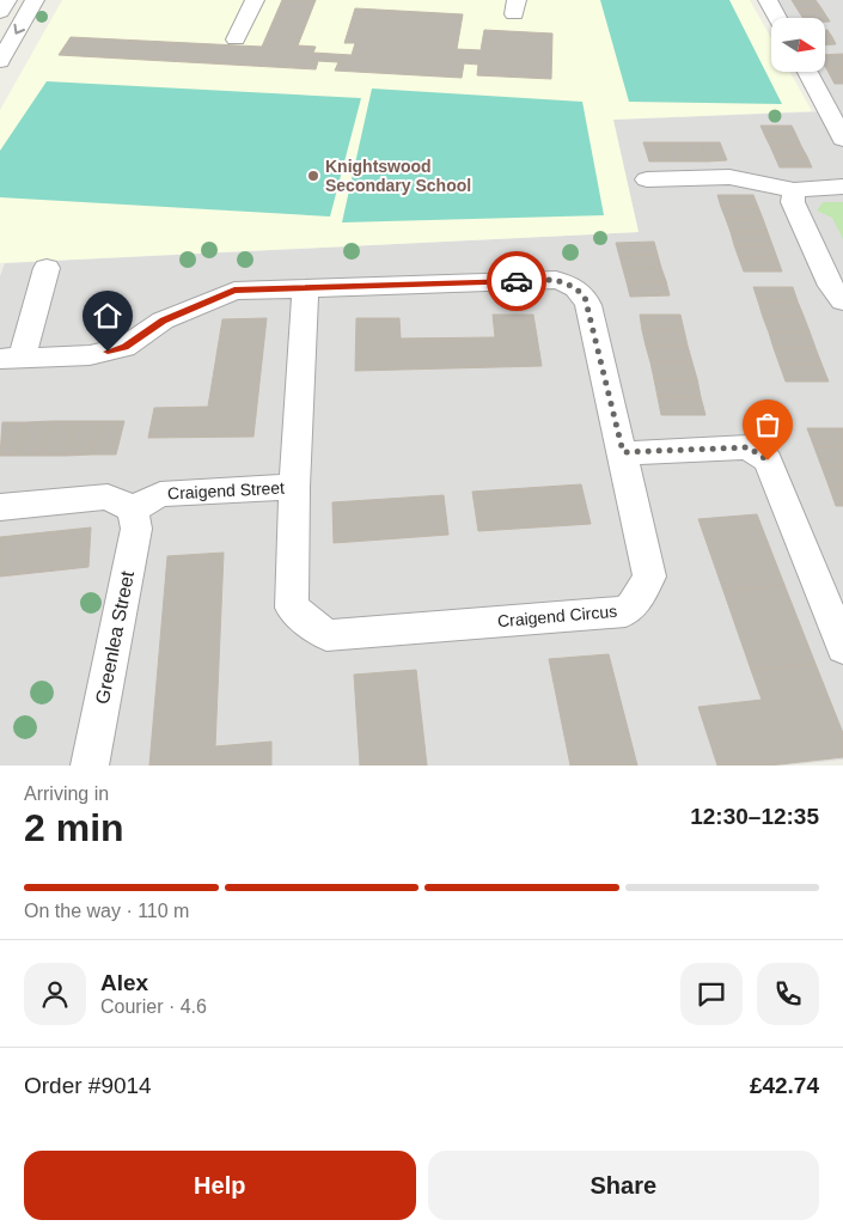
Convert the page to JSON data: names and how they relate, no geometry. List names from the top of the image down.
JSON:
{
  "streets": {
    "street": ["Craigend Street", "Craigend Circus", "Greenlea Street"]
  },
  "crossings": [
    ["Craigend Street", "Craigend Circus"],
    ["Craigend Street", "Greenlea Street"]
  ],
  "places": ["Knightswood Secondary School"],
  "north": "right",
  "page": {
    "heading": ["2 min", "Arriving in", "12:30–12:35"],
    "panel": [
      "Alex",
      "Courier · 4.6",
      "Order #9014",
      "£42.74"
    ],
    "bar": "On the way · 110 m",
    "buttons": ["Help", "Share"]
  }
}
